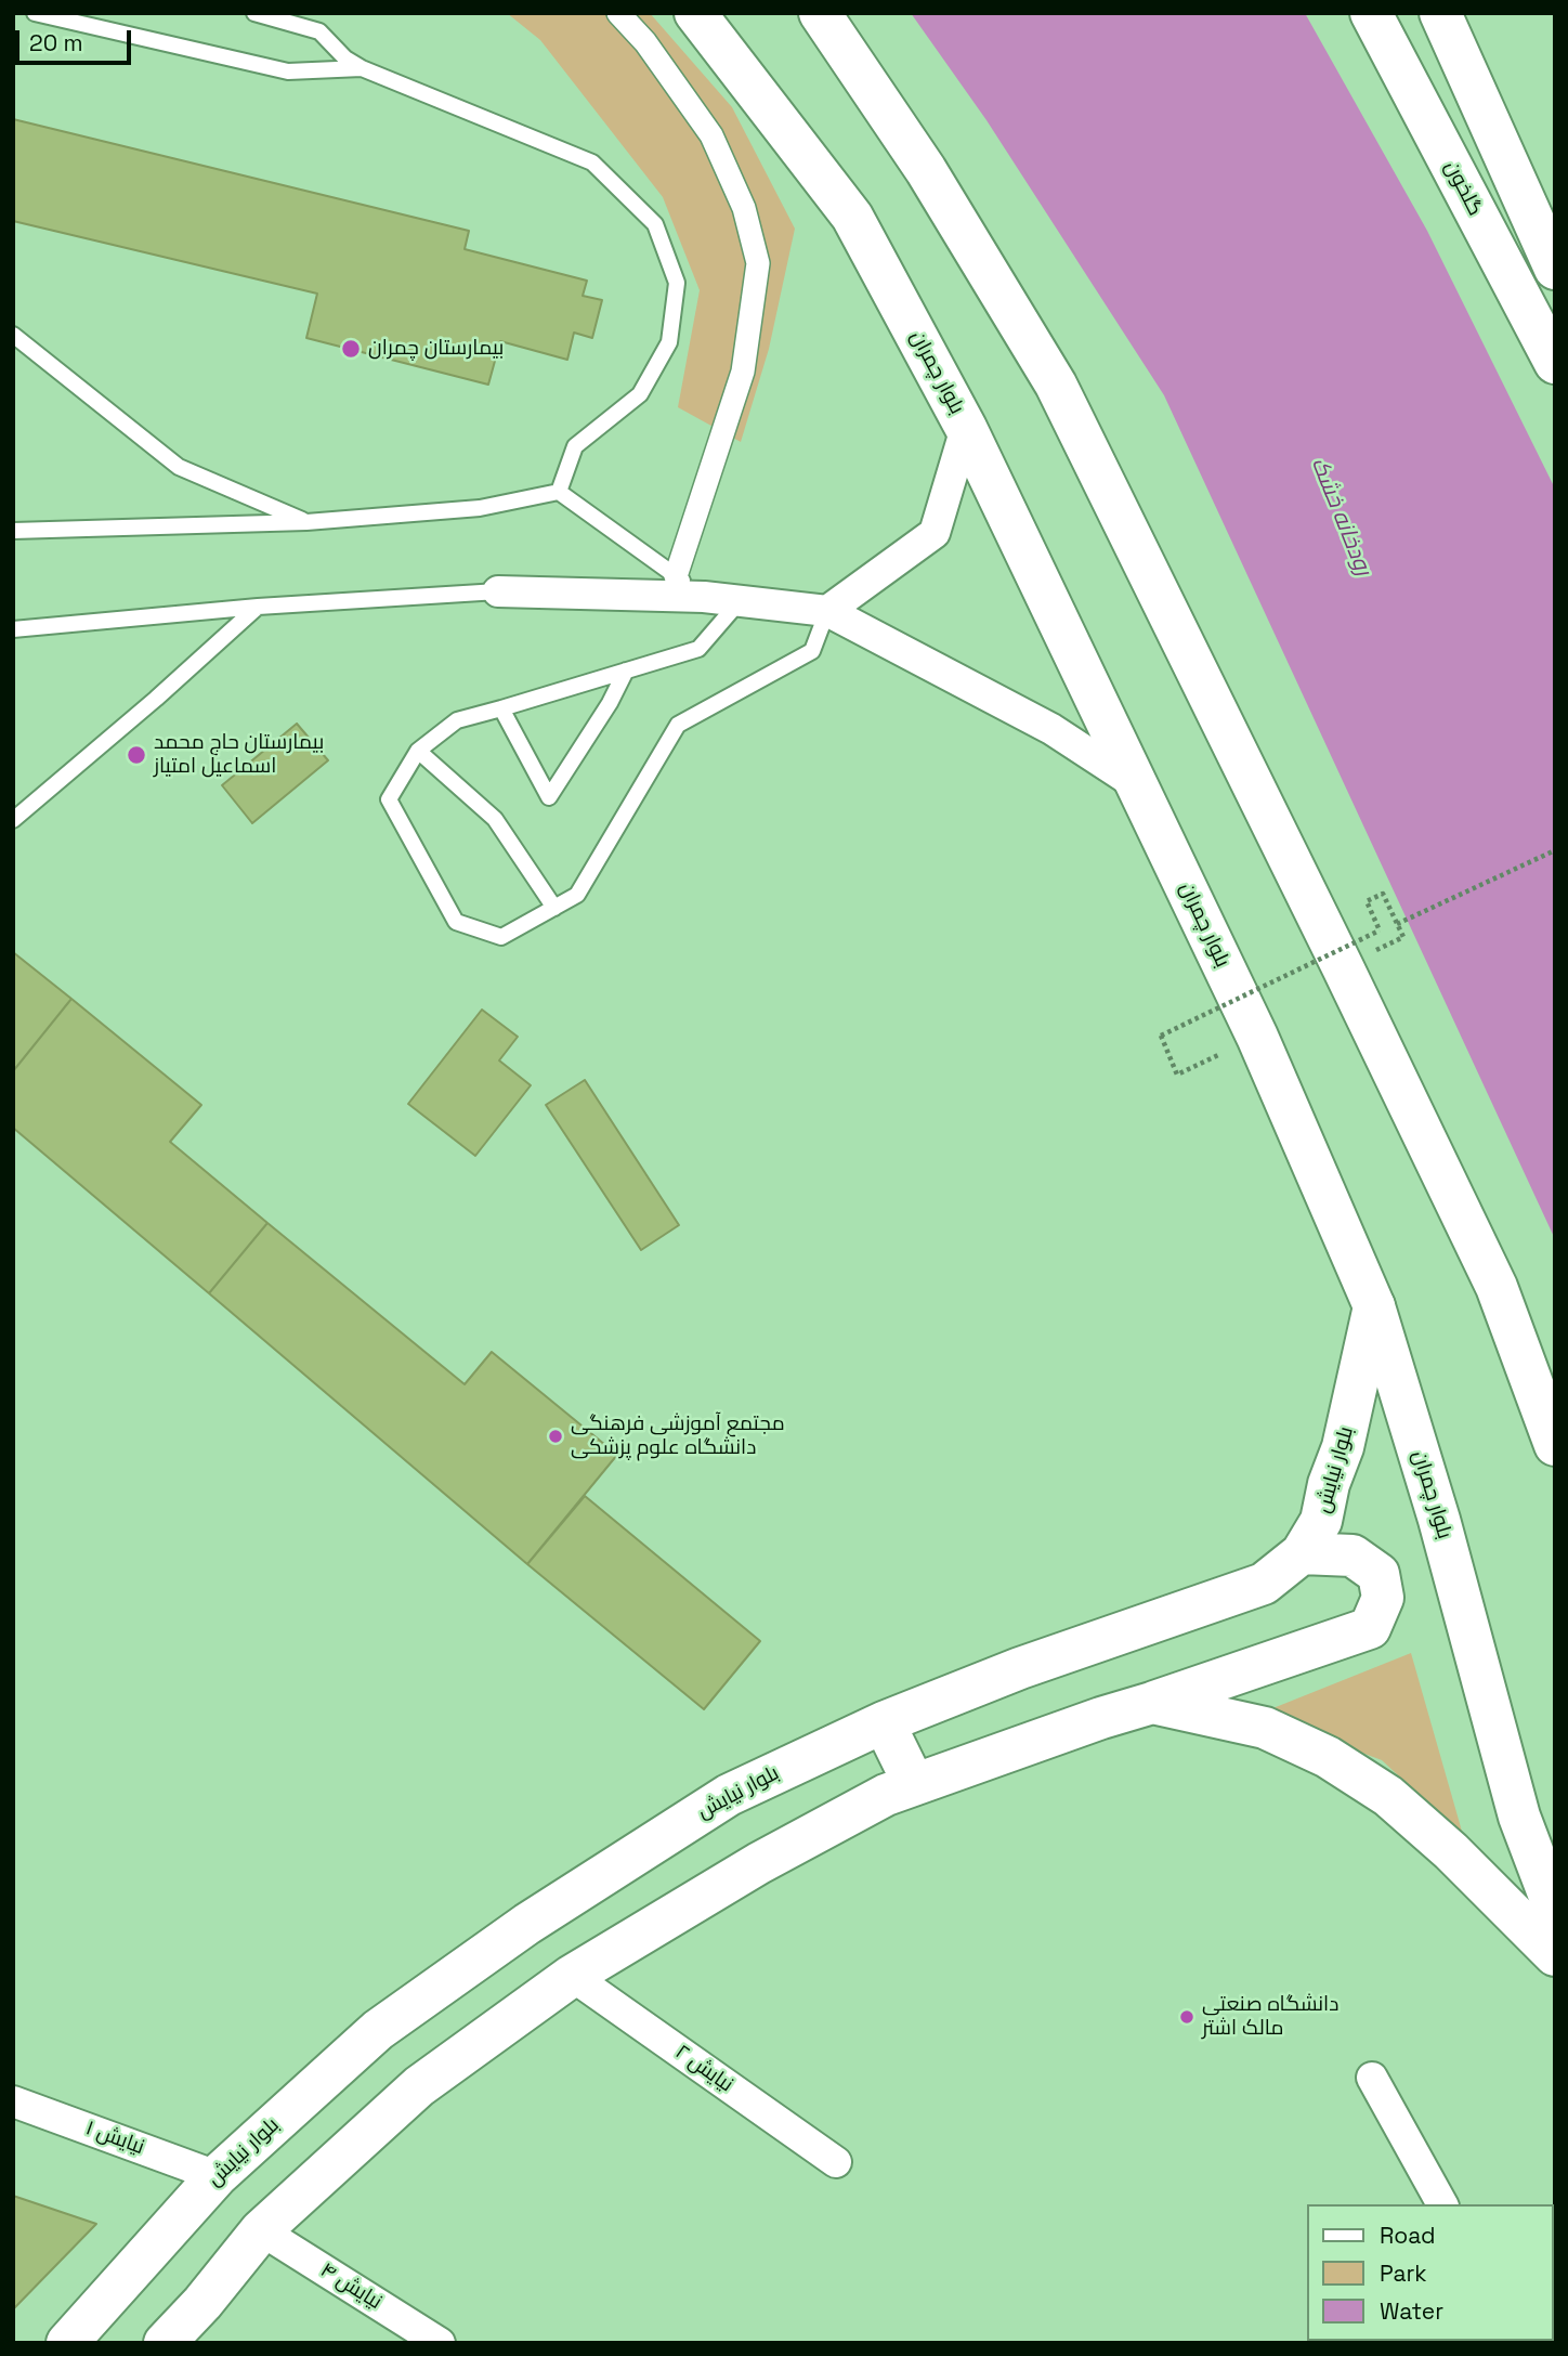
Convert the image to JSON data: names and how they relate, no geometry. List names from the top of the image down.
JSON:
{
  "streets": {
    "main road": ["گلخون", "بلوار چمران", "بلوار نیایش"],
    "street": ["نیایش ۲", "نیایش ۱", "نیایش ۴"]
  },
  "crossings": [
    ["بلوار چمران", "بلوار نیایش"],
    ["بلوار نیایش", "نیایش ۱"]
  ],
  "water": ["رودخانه خشک"],
  "places": [
    "بیمارستان چمران",
    "بیمارستان حاج محمد اسماعیل امتیاز",
    "مجتمع آموزشی فرهنگی دانشگاه علوم پزشکی",
    "دانشگاه صنعتی مالک اشتر"
  ],
  "legend": ["Road", "Park", "Water"],
  "scale_bar": "20 m"
}
